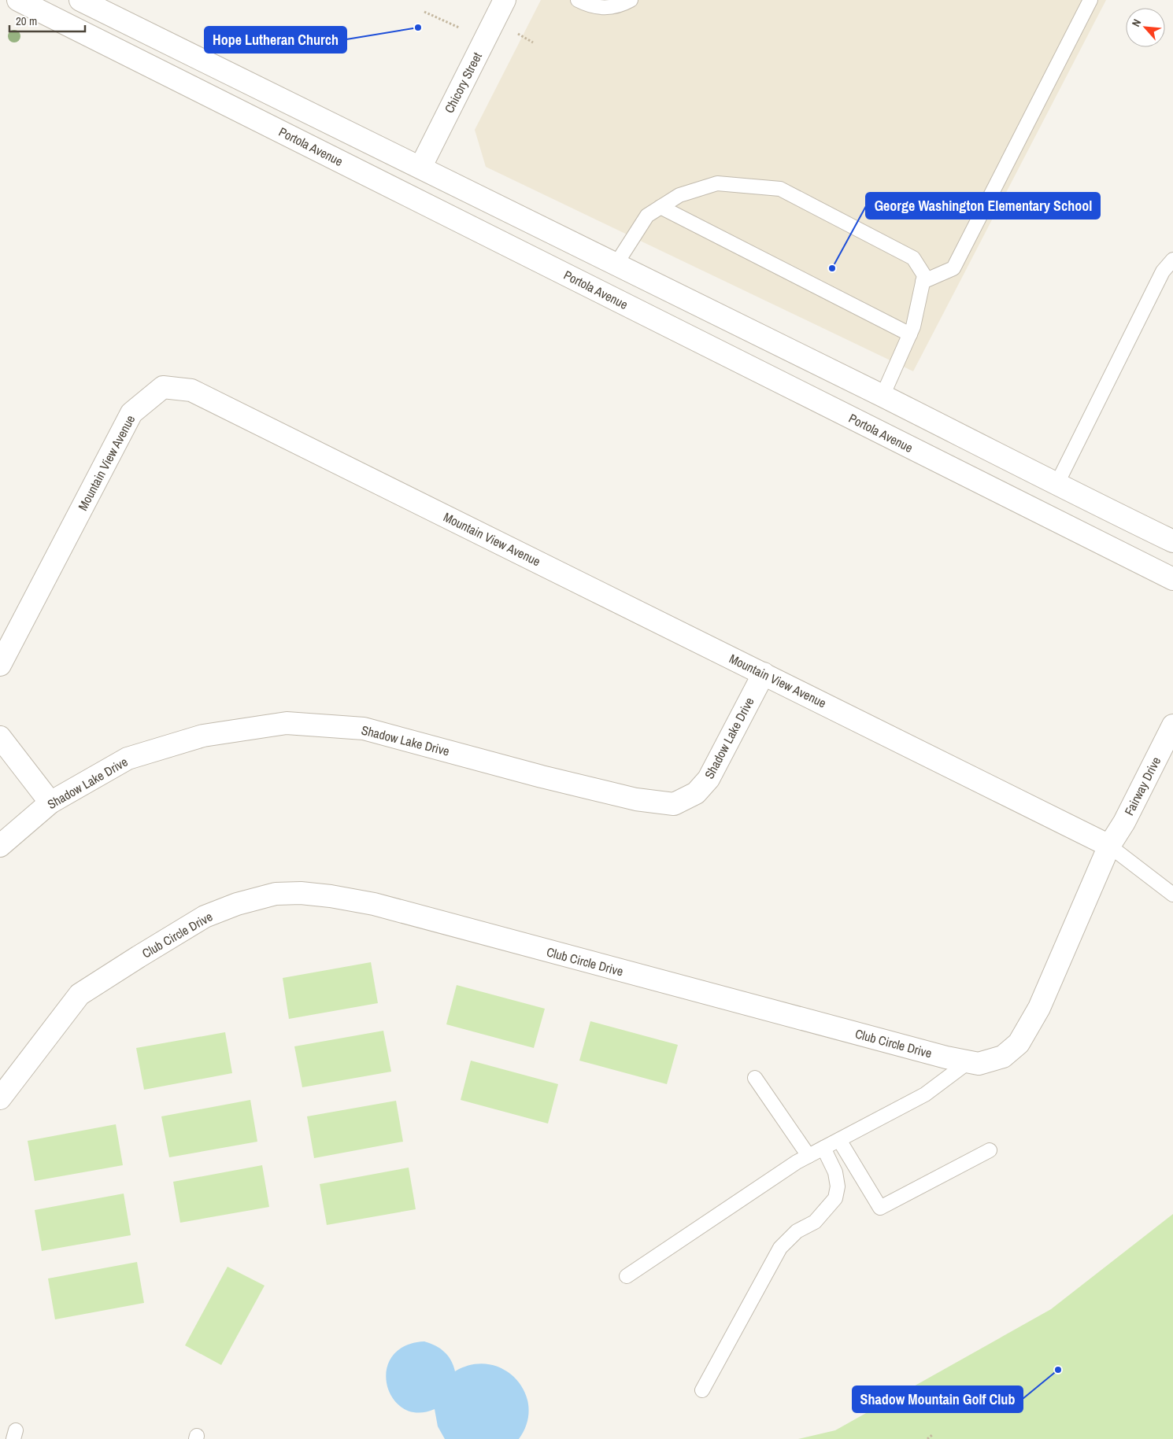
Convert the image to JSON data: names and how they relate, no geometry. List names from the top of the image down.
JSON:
{
  "streets": {
    "street": [
      "Chicory Street",
      "Portola Avenue",
      "Mountain View Avenue",
      "Shadow Lake Drive",
      "Fairway Drive",
      "Club Circle Drive"
    ]
  },
  "crossings": [
    ["Mountain View Avenue", "Shadow Lake Drive"],
    ["Mountain View Avenue", "Fairway Drive"],
    ["Mountain View Avenue", "Club Circle Drive"],
    ["Fairway Drive", "Club Circle Drive"]
  ],
  "places": ["Hope Lutheran Church", "George Washington Elementary School", "Shadow Mountain Golf Club"],
  "scale_bar": "20 m",
  "north": "top left"
}
